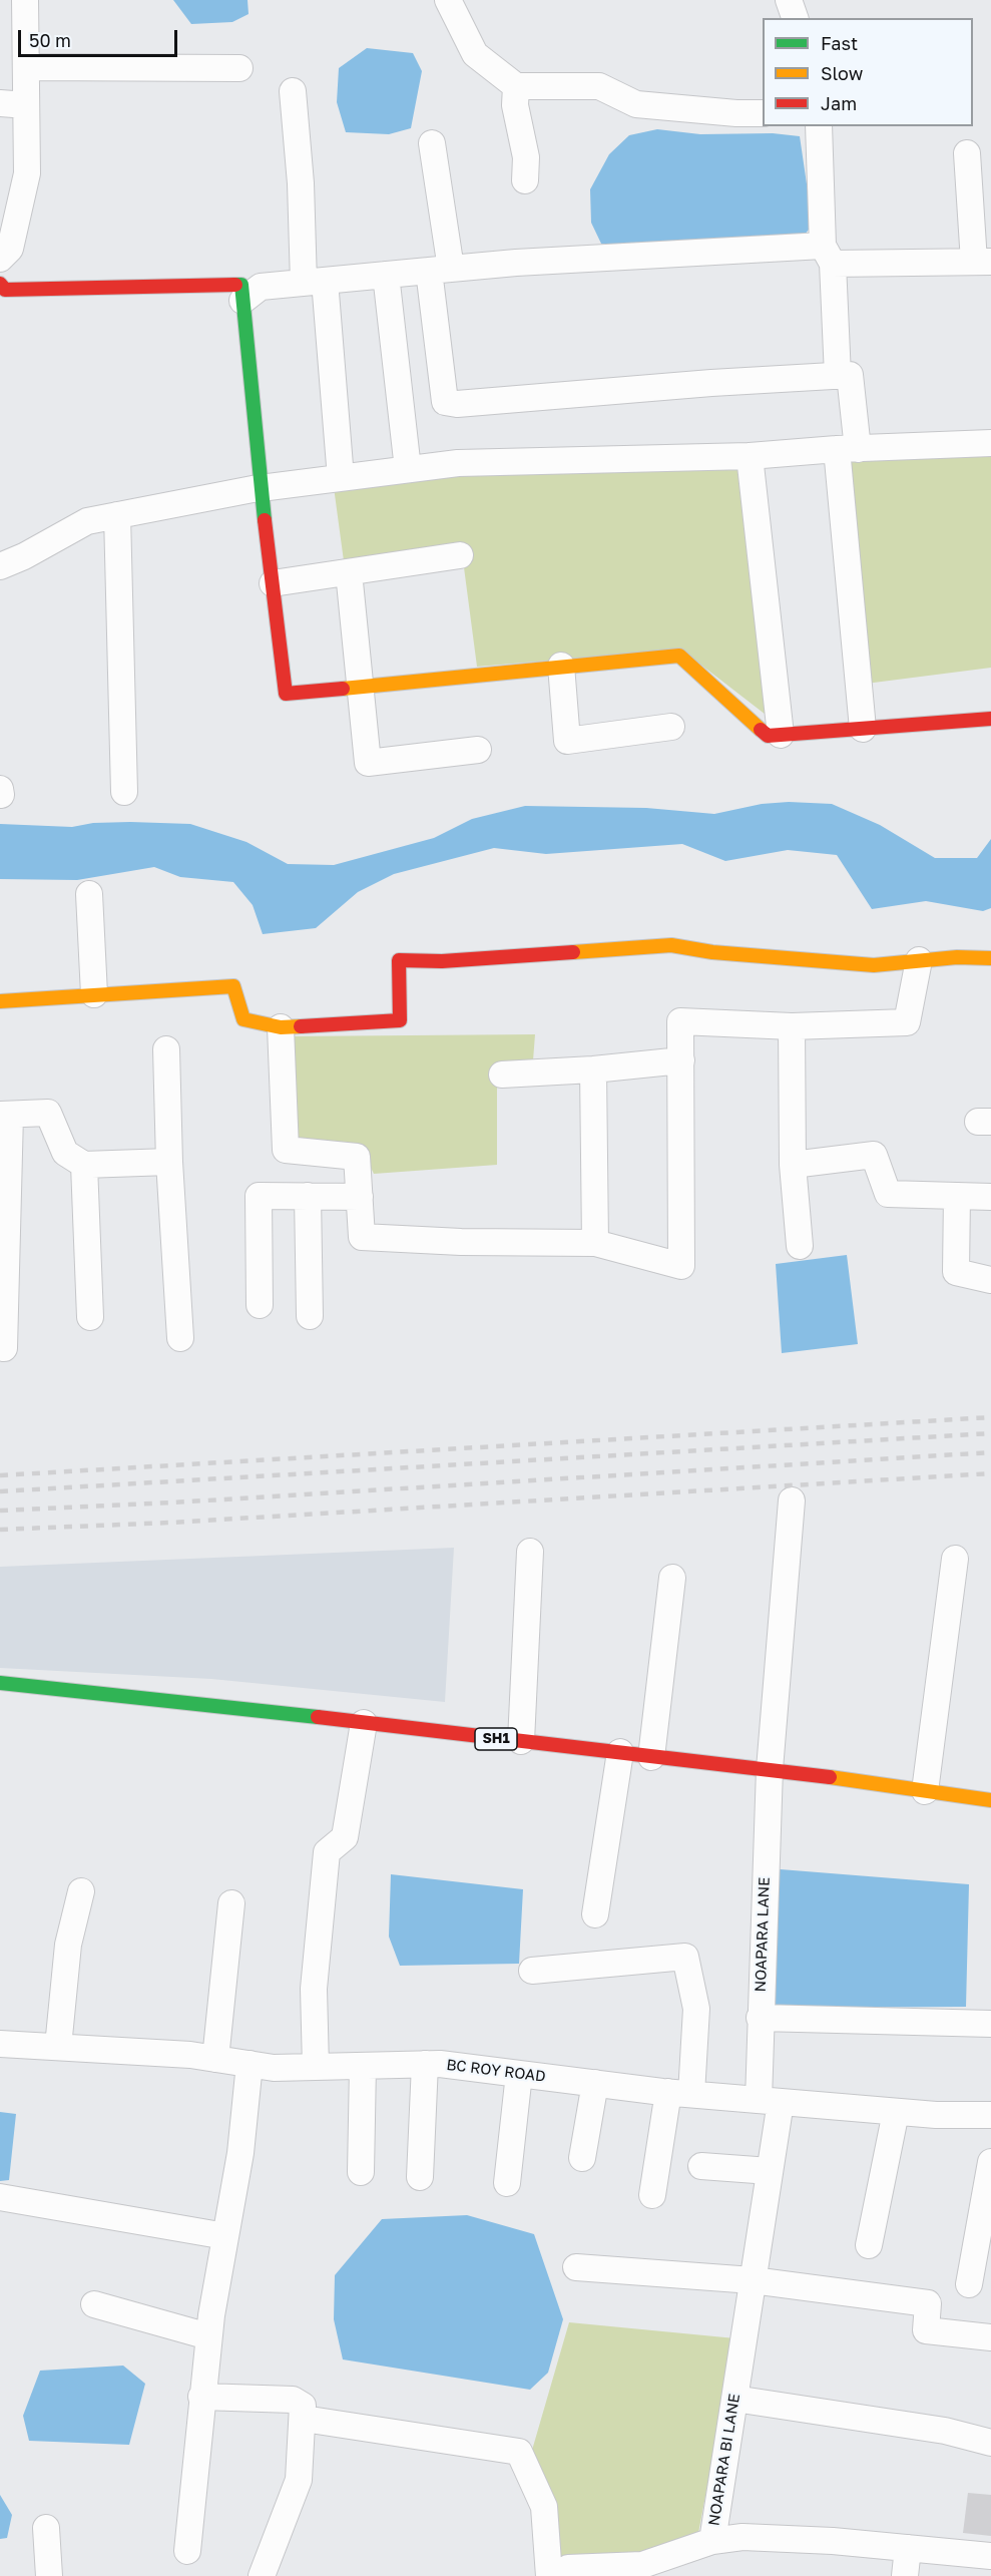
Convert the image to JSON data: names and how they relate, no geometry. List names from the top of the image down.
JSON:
{
  "streets": {
    "street": [
      "SH1",
      "NOAPARA LANE",
      "BC ROY ROAD",
      "NOAPARA BI LANE"
    ]
  },
  "crossings": [
    ["SH1", "NOAPARA LANE"],
    ["NOAPARA LANE", "BC ROY ROAD"],
    ["NOAPARA LANE", "NOAPARA BI LANE"],
    ["BC ROY ROAD", "NOAPARA BI LANE"]
  ],
  "legend": ["Fast", "Slow", "Jam"],
  "scale_bar": "50 m"
}
